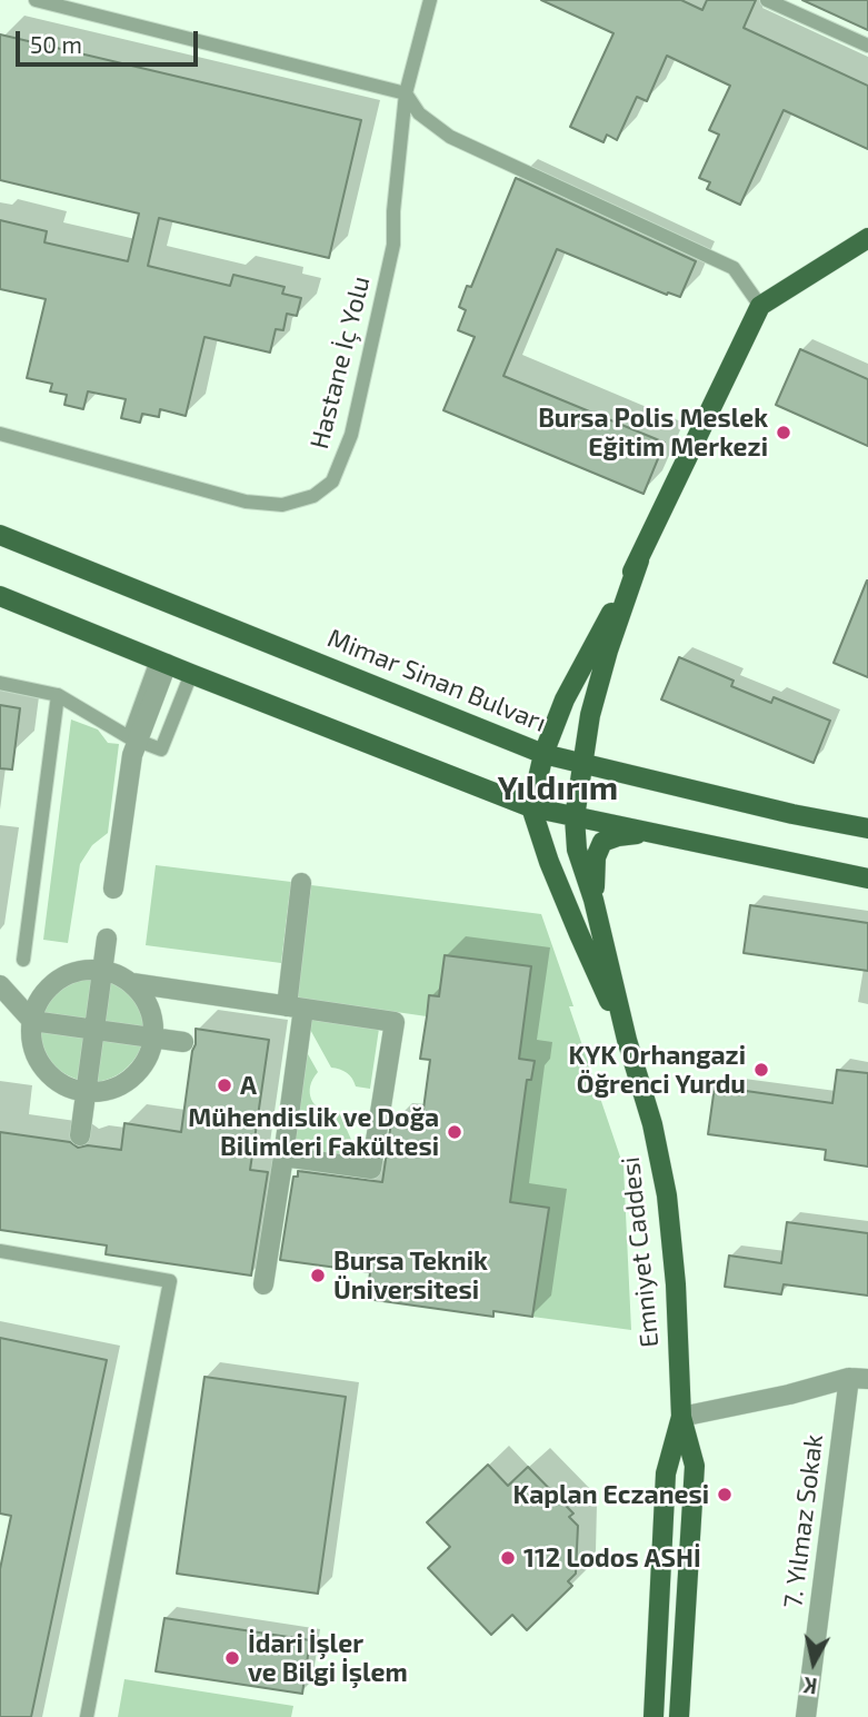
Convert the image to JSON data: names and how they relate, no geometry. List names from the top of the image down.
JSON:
{
  "streets": {
    "main road": ["Mimar Sinan Bulvarı", "Emniyet Caddesi"],
    "street": ["7. Yılmaz Sokak"],
    "lane": ["Hastane İç Yolu"]
  },
  "districts": ["Yıldırım"],
  "places": [
    "Bursa Polis Meslek Eğitim Merkezi",
    "KYK Orhangazi Öğrenci Yurdu",
    "A",
    "Mühendislik ve Doğa Bilimleri Fakültesi",
    "Bursa Teknik Üniversitesi",
    "Kaplan Eczanesi",
    "112 Lodos ASHİ",
    "İdari İşler ve Bilgi İşlem"
  ],
  "scale_bar": "50 m",
  "north": "bottom"
}
